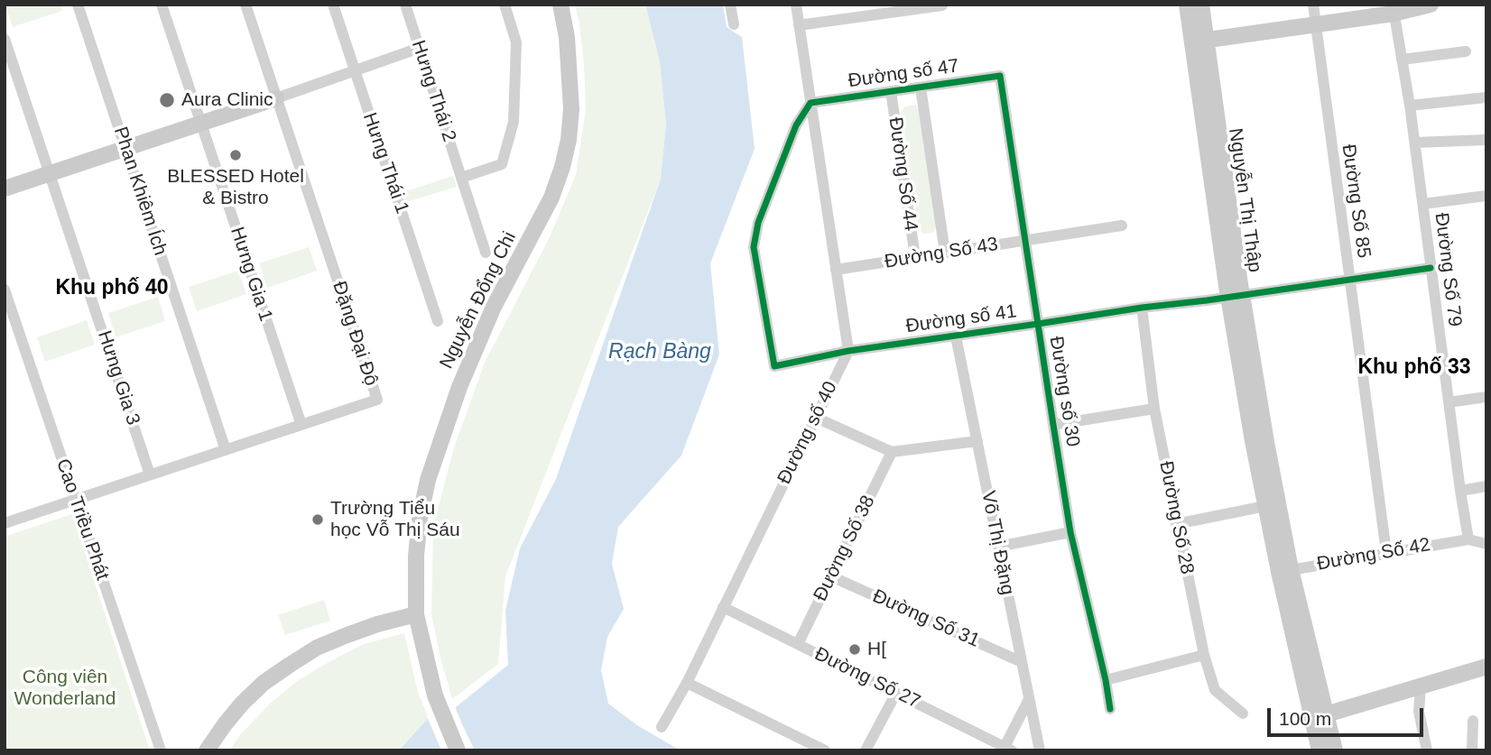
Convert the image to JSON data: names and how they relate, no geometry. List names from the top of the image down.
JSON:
{
  "streets": {
    "street": [
      "Đường số 47",
      "Hưng Thái 2",
      "Hưng Thái 1",
      "Đường Số 44",
      "Phan Khiêm Ích",
      "Nguyễn Thị Thập",
      "Đường Số 85",
      "Đường Số 43",
      "Đường Số 79",
      "Hưng Gia 1",
      "Nguyễn Đổng Chi",
      "Đường số 41",
      "Đặng Đại Độ",
      "Hưng Gia 3",
      "Đường số 30",
      "Đường số 40",
      "Đường Số 28",
      "Cao Triều Phát",
      "Võ Thị Đặng",
      "Đường Số 38",
      "Đường Số 42",
      "Đường Số 31",
      "Đường Số 27"
    ]
  },
  "crossings": [
    ["Đường số 47", "Đường Số 44"],
    ["Đường số 47", "Đường số 41"],
    ["Đường số 47", "Đường số 30"],
    ["Đường Số 44", "Đường Số 43"],
    ["Phan Khiêm Ích", "Đặng Đại Độ"],
    ["Nguyễn Thị Thập", "Đường số 41"],
    ["Nguyễn Thị Thập", "Đường Số 42"],
    ["Đường Số 85", "Đường Số 42"],
    ["Đường Số 43", "Đường số 30"],
    ["Đường Số 79", "Đường Số 42"],
    ["Hưng Gia 1", "Đặng Đại Độ"],
    ["Đường số 41", "Đường số 30"],
    ["Đường số 41", "Đường số 40"],
    ["Đường số 41", "Đường Số 28"],
    ["Đường số 41", "Võ Thị Đặng"],
    ["Đặng Đại Độ", "Hưng Gia 3"],
    ["Đặng Đại Độ", "Cao Triều Phát"],
    ["Đường số 40", "Đường Số 27"],
    ["Võ Thị Đặng", "Đường Số 31"],
    ["Đường Số 38", "Đường Số 31"],
    ["Đường Số 38", "Đường Số 27"]
  ],
  "districts": ["Khu phố 40", "Khu phố 33"],
  "water": ["Rạch Bàng"],
  "parks": ["Công viên Wonderland"],
  "places": [
    "Aura Clinic",
    "BLESSED Hotel & Bistro",
    "Trường Tiểu học Vỗ Thị Sáu",
    "H["
  ],
  "scale_bar": "100 m"
}
